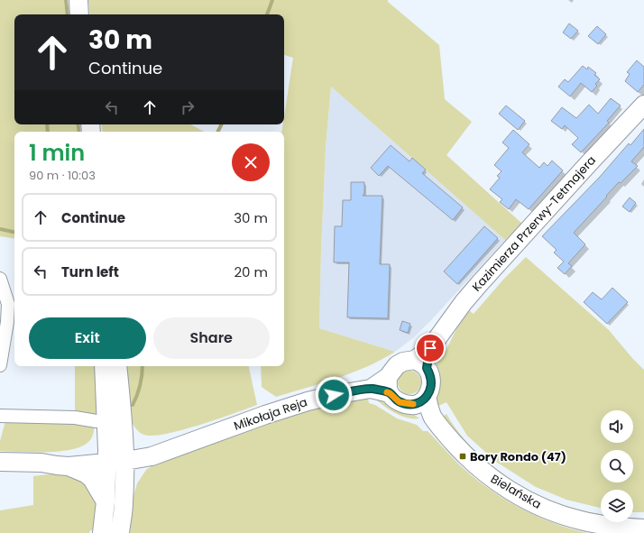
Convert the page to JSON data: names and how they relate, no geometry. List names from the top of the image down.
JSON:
{
  "streets": {
    "street": ["Kazimierza Przerwy-Tetmajera", "Mikołaja Reja", "Bielańska"]
  },
  "crossings": [
    ["Kazimierza Przerwy-Tetmajera", "Mikołaja Reja"],
    ["Kazimierza Przerwy-Tetmajera", "Bielańska"],
    ["Mikołaja Reja", "Bielańska"]
  ],
  "places": {
    "transit": ["Bory Rondo (47)"]
  },
  "page": {
    "turn": ["30 m", "Continue"],
    "heading": ["1 min", "90 m · 10:03"],
    "list": [
      {
        "name": "Continue",
        "value": "30 m"
      },
      {
        "name": "Turn left",
        "value": "20 m"
      }
    ],
    "buttons": ["Exit", "Share"]
  }
}
